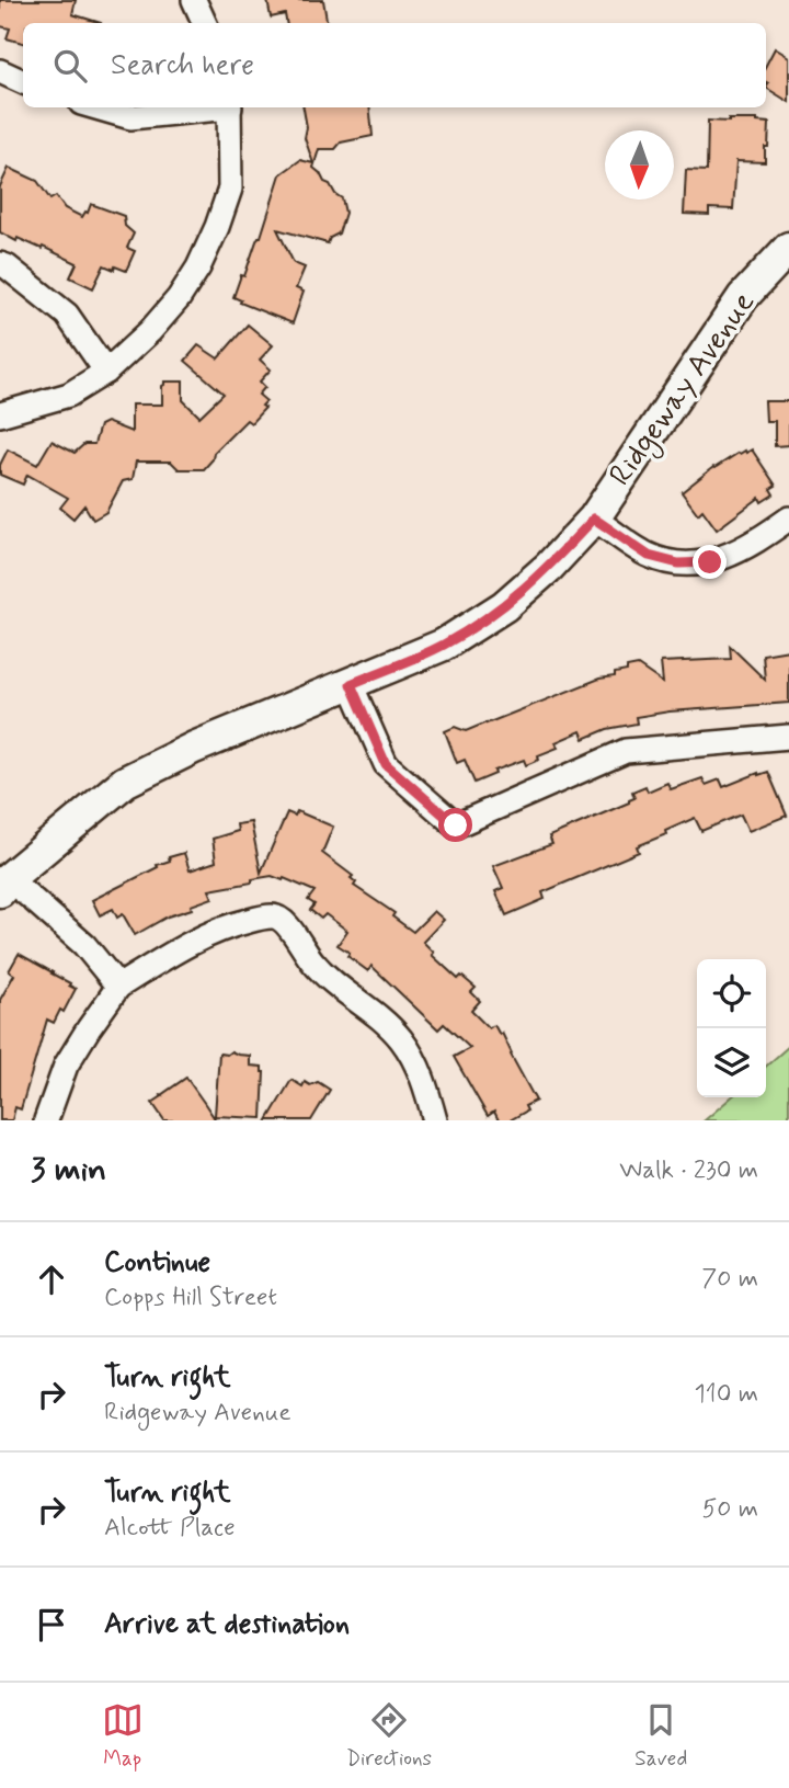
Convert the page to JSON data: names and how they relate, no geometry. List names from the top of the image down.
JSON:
{
  "streets": {
    "street": ["Ridgeway Avenue"]
  },
  "north": "bottom",
  "page": {
    "search": "Search here",
    "heading": ["3 min", "Walk · 230 m"],
    "list": [
      ["Continue", "Copps Hill Street", "70 m"],
      ["Turn right", "Ridgeway Avenue", "110 m"],
      ["Turn right", "Alcott Place", "50 m"],
      "Arrive at destination"
    ],
    "nav": ["Map", "Directions", "Saved"]
  }
}
